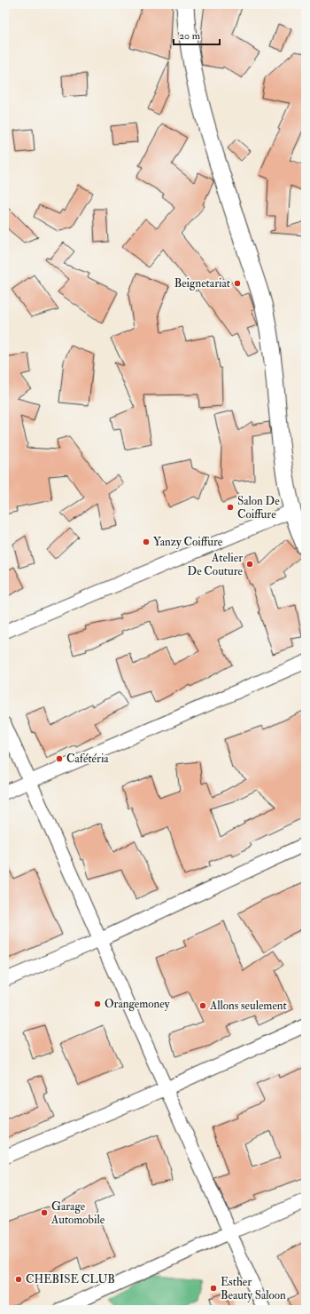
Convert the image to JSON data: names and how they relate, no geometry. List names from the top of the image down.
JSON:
{
  "places": [
    "Beignetariat",
    "Salon De Coiffure",
    "Yanzy Coiffure",
    "Atelier De Couture",
    "Cafétéria",
    "Orangemoney",
    "Allons seulement",
    "Garage Automobile",
    "CHEBISE CLUB",
    "Esther Beauty Saloon"
  ],
  "scale_bar": "20 m"
}
